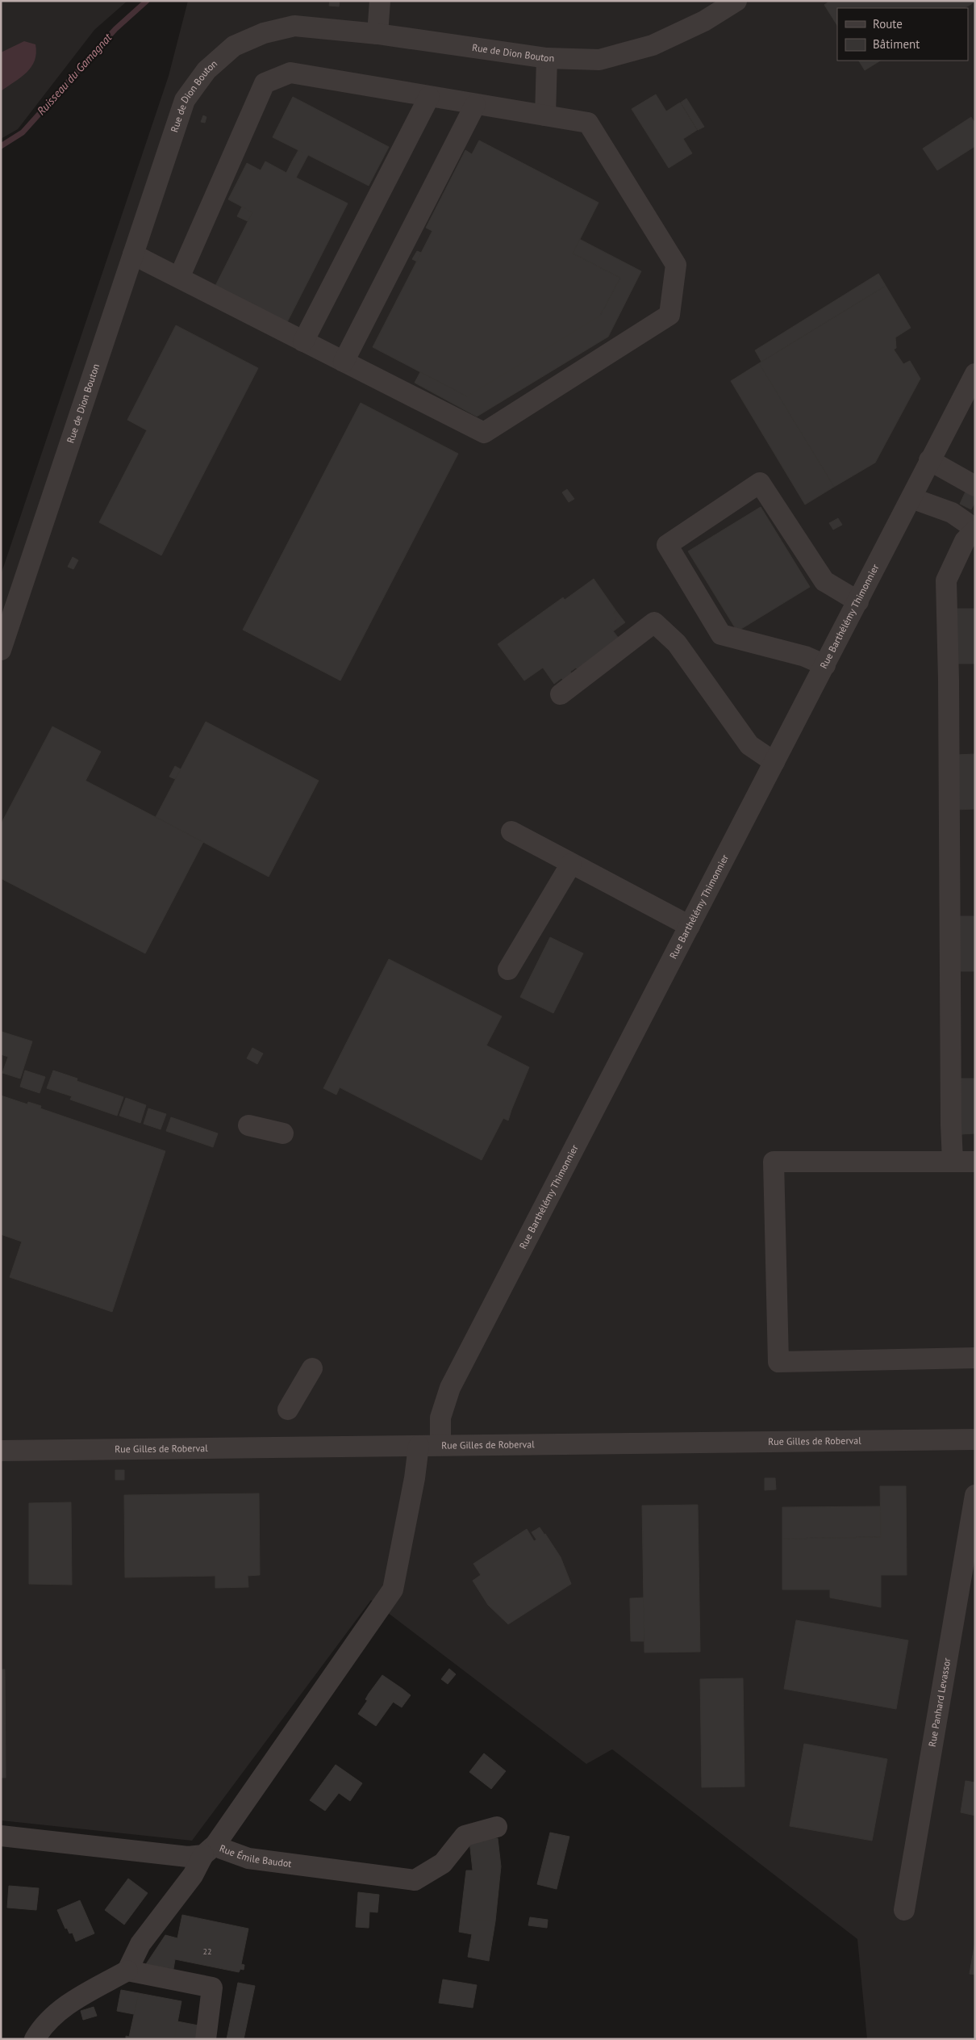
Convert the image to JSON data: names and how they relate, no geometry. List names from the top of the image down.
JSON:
{
  "streets": {
    "street": [
      "Rue de Dion Bouton",
      "Rue Barthélémy Thimonnier",
      "Rue Gilles de Roberval",
      "Rue Panhard Levassor",
      "Rue Émile Baudot"
    ]
  },
  "crossings": [
    ["Rue Barthélémy Thimonnier", "Rue Gilles de Roberval"]
  ],
  "water": ["Ruisseau du Gamagnat"],
  "house_numbers": ["22"],
  "legend": ["Route", "Bâtiment"]
}
